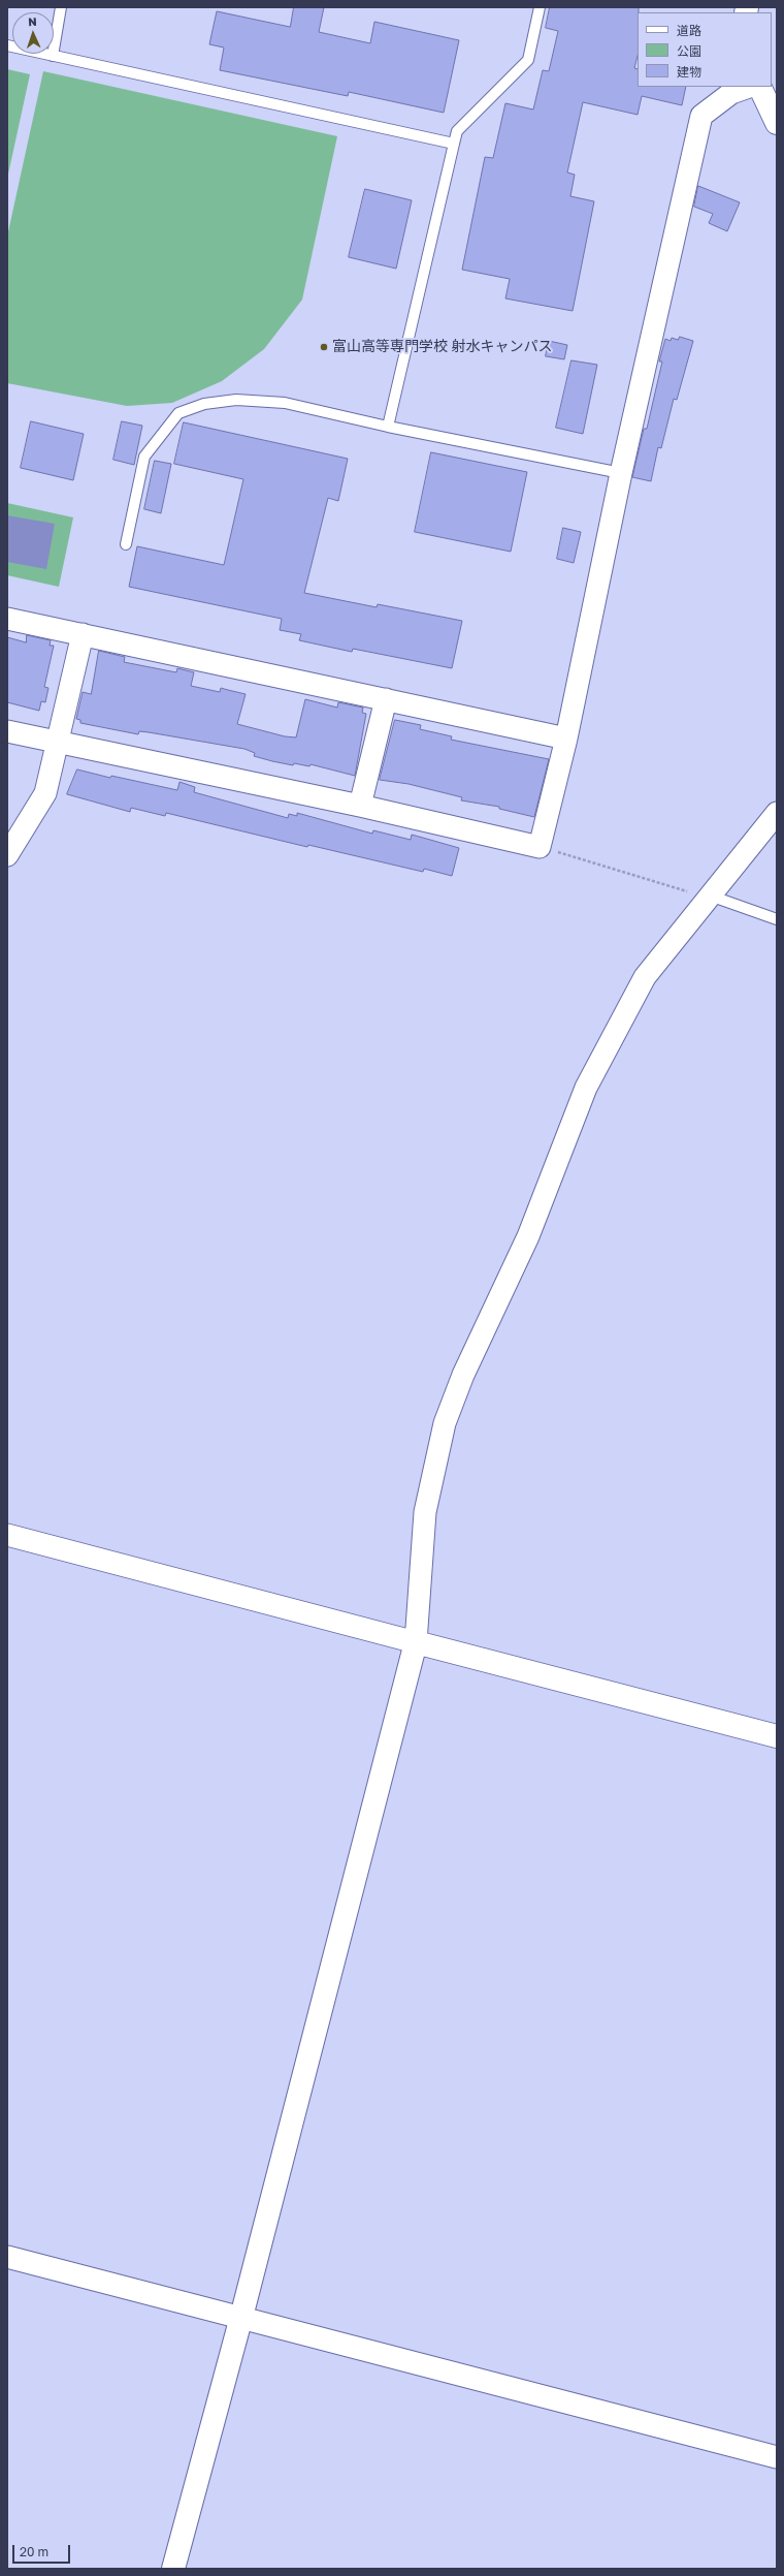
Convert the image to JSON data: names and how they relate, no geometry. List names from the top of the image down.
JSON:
{
  "places": ["富山高等専門学校 射水キャンパス"],
  "legend": ["道路", "公園", "建物"],
  "scale_bar": "20 m",
  "north": "top"
}
